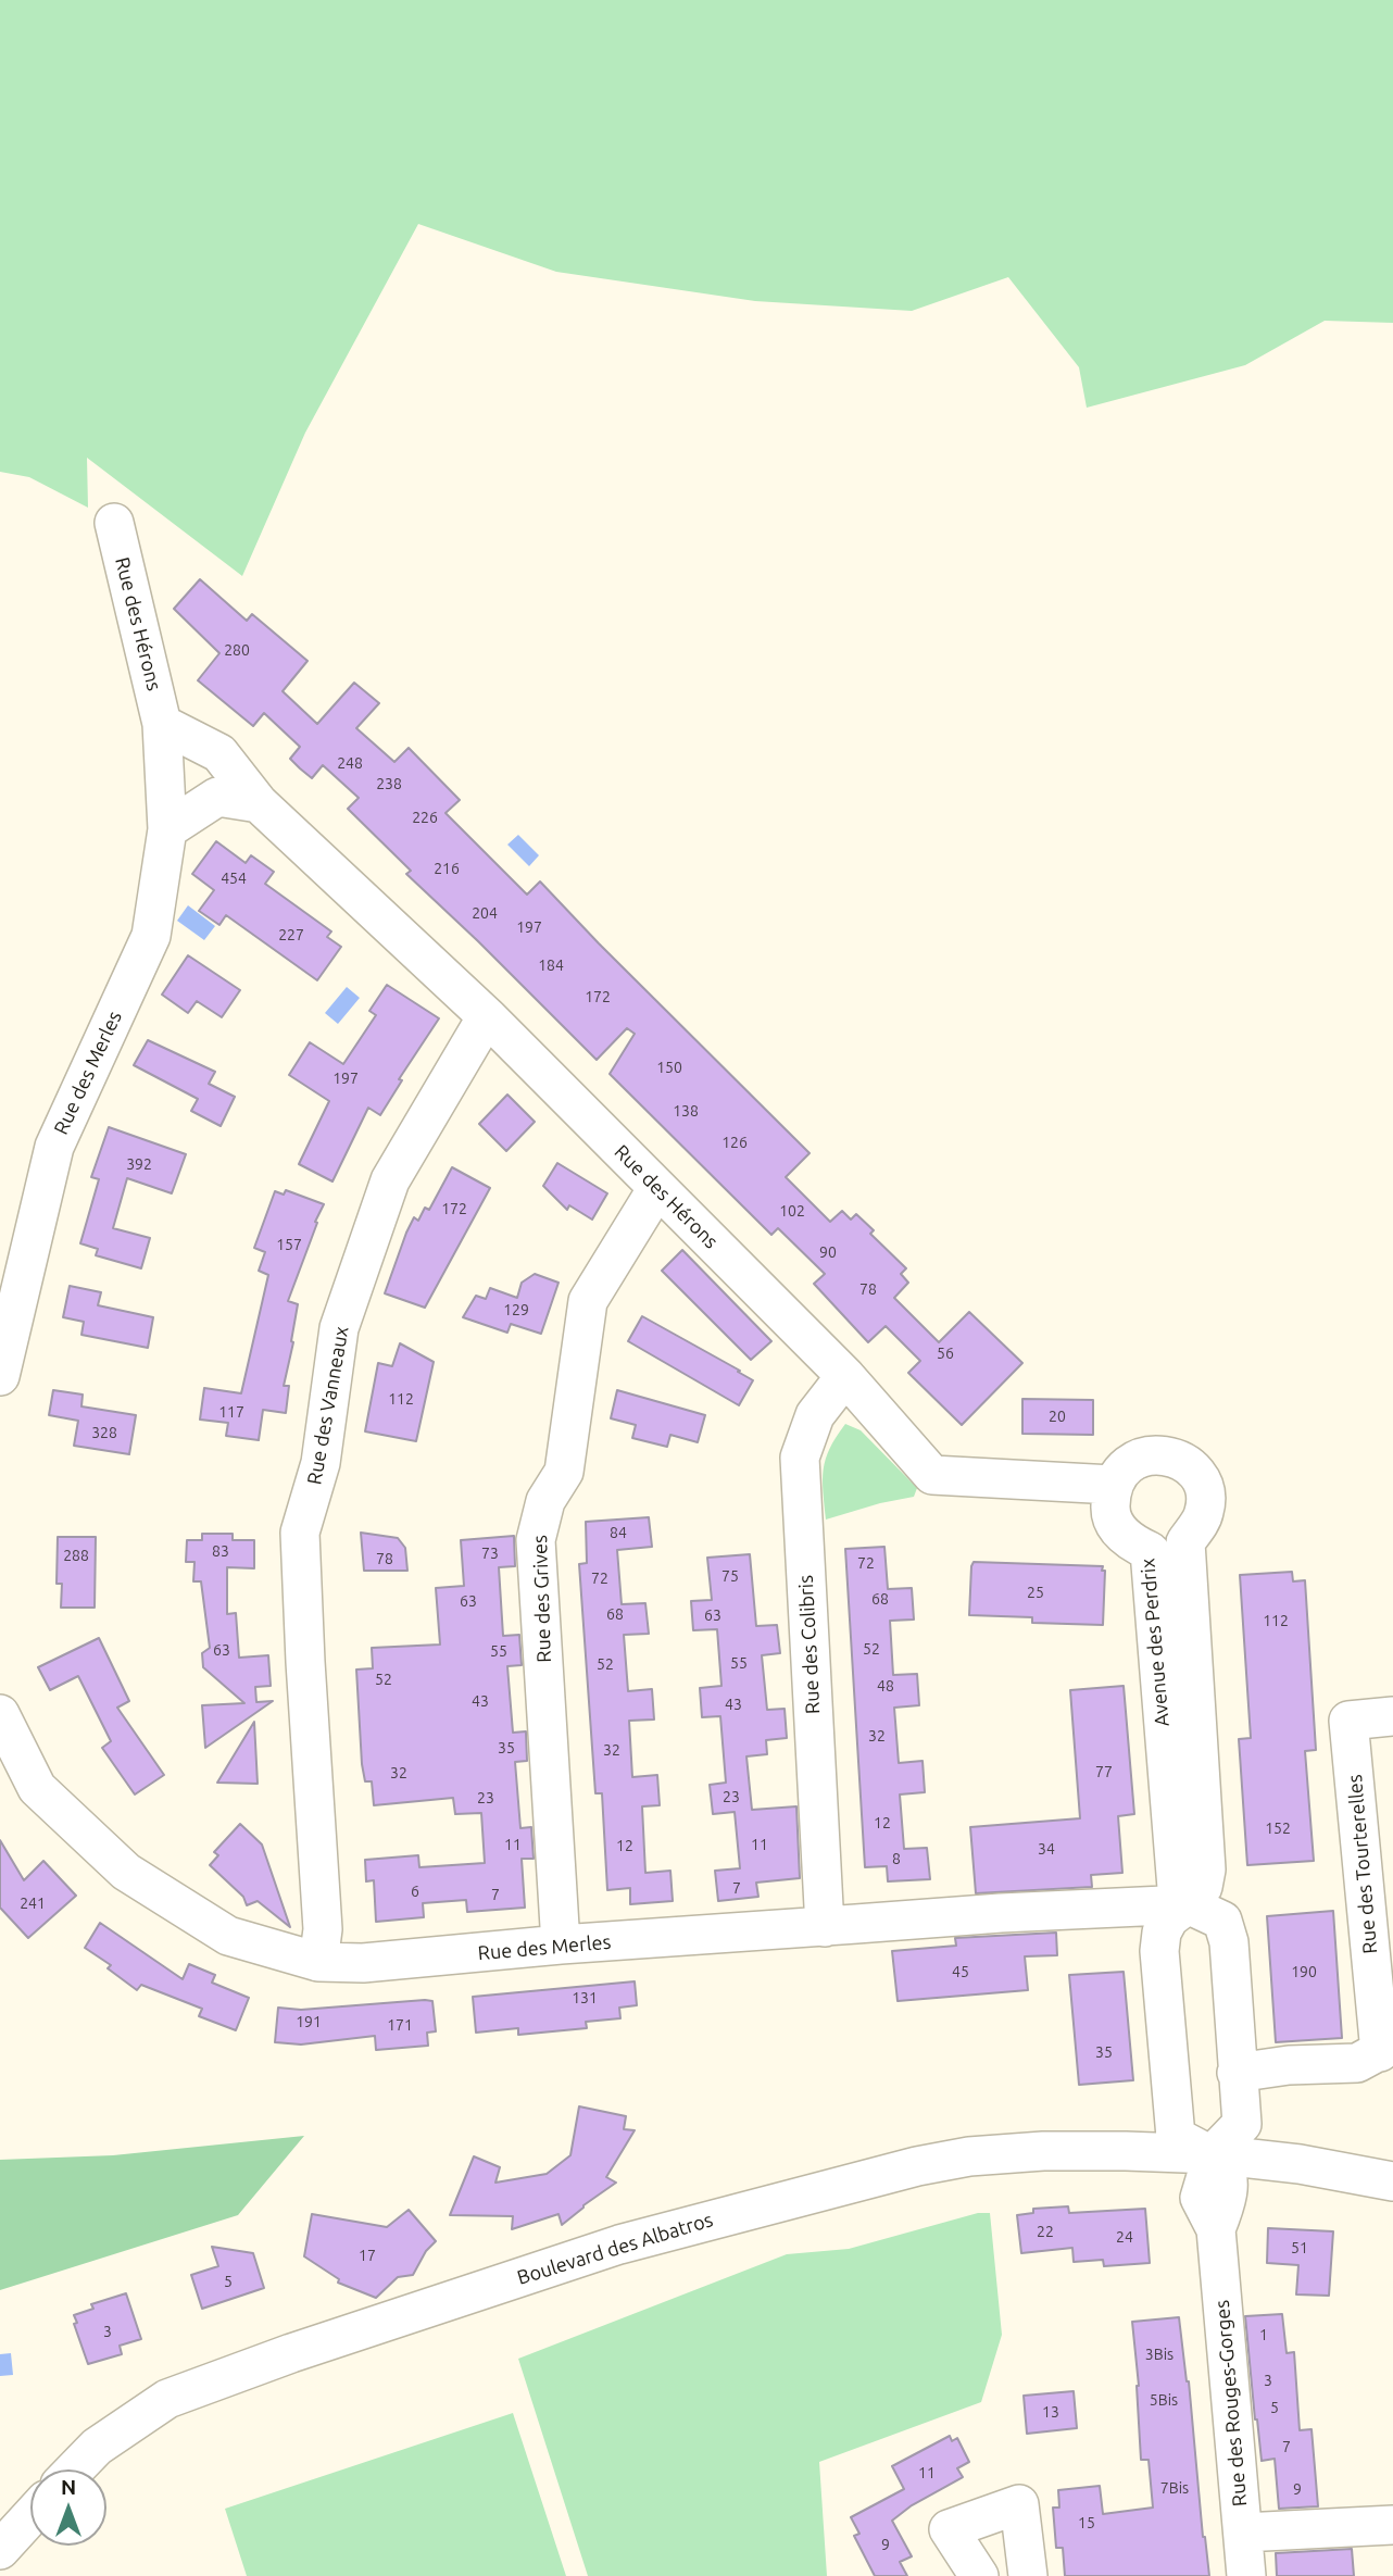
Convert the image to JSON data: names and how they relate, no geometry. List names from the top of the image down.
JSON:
{
  "streets": {
    "street": [
      "Rue des Hérons",
      "Rue des Merles",
      "Rue des Vanneaux",
      "Rue des Grives",
      "Avenue des Perdrix",
      "Rue des Colibris",
      "Rue des Tourterelles",
      "Boulevard des Albatros",
      "Rue des Rouges-Gorges"
    ]
  },
  "crossings": [
    ["Rue des Hérons", "Rue des Merles"],
    ["Rue des Hérons", "Rue des Vanneaux"],
    ["Rue des Hérons", "Rue des Grives"],
    ["Rue des Hérons", "Avenue des Perdrix"],
    ["Rue des Hérons", "Rue des Colibris"],
    ["Rue des Merles", "Rue des Vanneaux"],
    ["Rue des Merles", "Rue des Grives"],
    ["Rue des Merles", "Avenue des Perdrix"],
    ["Rue des Merles", "Rue des Colibris"],
    ["Avenue des Perdrix", "Boulevard des Albatros"],
    ["Avenue des Perdrix", "Rue des Rouges-Gorges"],
    ["Boulevard des Albatros", "Rue des Rouges-Gorges"]
  ],
  "house_numbers": [
    "280",
    "248",
    "238",
    "226",
    "216",
    "454",
    "204",
    "197",
    "227",
    "184",
    "172",
    "150",
    "197",
    "138",
    "126",
    "392",
    "172",
    "102",
    "157",
    "90",
    "78",
    "129",
    "56",
    "112",
    "117",
    "20",
    "328",
    "84",
    "83",
    "73",
    "288",
    "78",
    "72",
    "75",
    "72",
    "25",
    "68",
    "63",
    "68",
    "63",
    "112",
    "52",
    "63",
    "55",
    "55",
    "52",
    "52",
    "48",
    "43",
    "43",
    "32",
    "35",
    "32",
    "77",
    "32",
    "23",
    "23",
    "12",
    "152",
    "11",
    "11",
    "12",
    "34",
    "8",
    "7",
    "6",
    "7",
    "241",
    "45",
    "190",
    "131",
    "191",
    "171",
    "35",
    "22",
    "24",
    "51",
    "17",
    "5",
    "3",
    "1",
    "3Bis",
    "3",
    "5Bis",
    "5",
    "13",
    "7",
    "11",
    "7Bis",
    "9",
    "15",
    "9"
  ],
  "north": "top"
}
